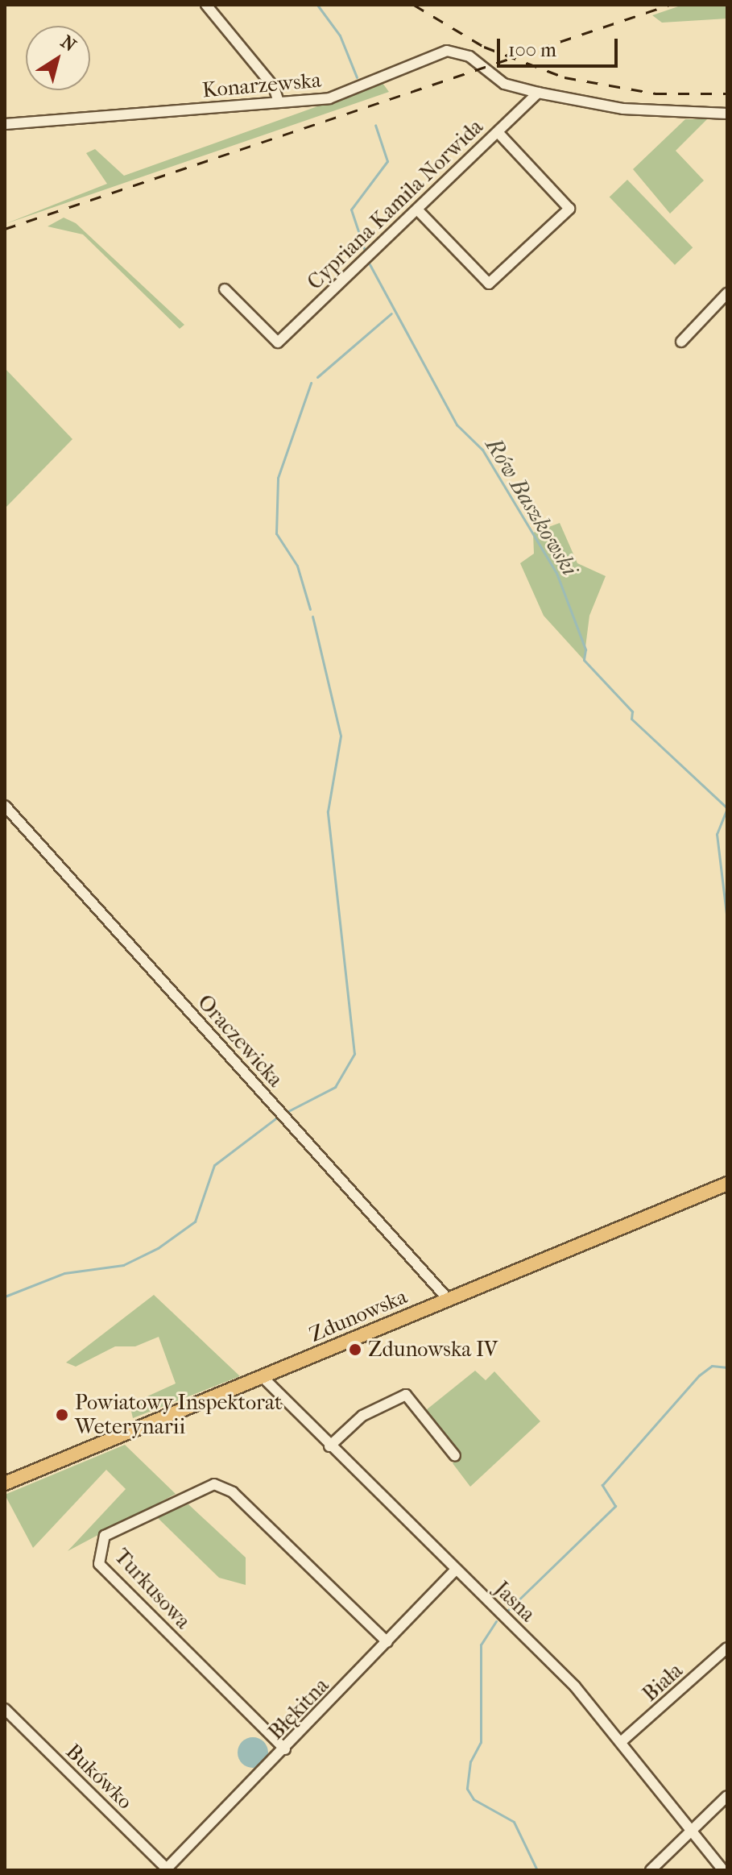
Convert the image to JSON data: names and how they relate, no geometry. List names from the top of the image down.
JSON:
{
  "streets": {
    "main road": ["Zdunowska"],
    "street": [
      "Konarzewska",
      "Cypriana Kamila Norwida",
      "Oraczewicka",
      "Turkusowa",
      "Jasna",
      "Biała",
      "Błękitna",
      "Bukówko"
    ]
  },
  "crossings": [
    ["Konarzewska", "Cypriana Kamila Norwida"],
    ["Oraczewicka", "Zdunowska"],
    ["Zdunowska", "Jasna"],
    ["Turkusowa", "Błękitna"],
    ["Jasna", "Biała"],
    ["Jasna", "Błękitna"],
    ["Błękitna", "Bukówko"]
  ],
  "water": ["Rów Baszkowski"],
  "places": ["Zdunowska IV", "Powiatowy Inspektorat Weterynarii"],
  "scale_bar": "100 m",
  "north": "top right"
}
